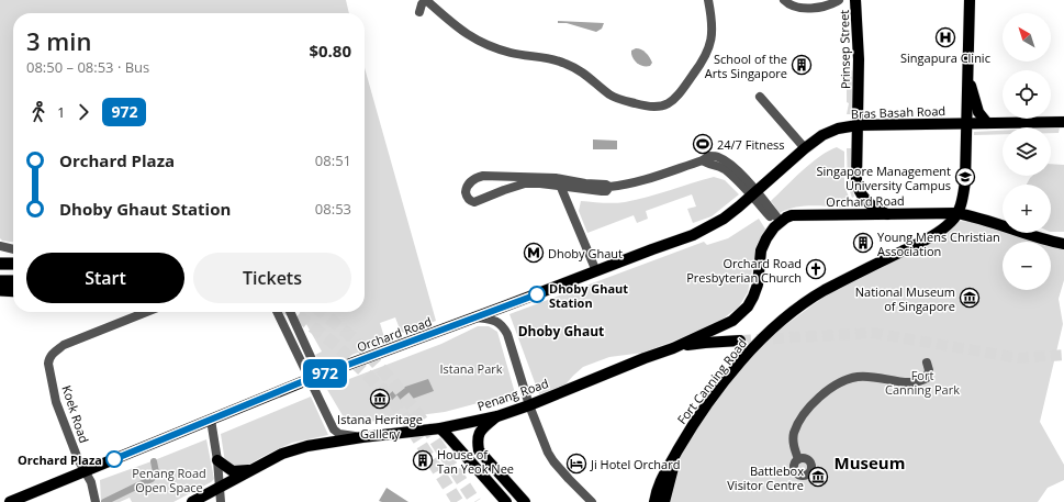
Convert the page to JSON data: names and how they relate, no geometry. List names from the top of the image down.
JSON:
{
  "streets": {
    "main road": [
      "Prinsep Street",
      "Bras Basah Road",
      "Orchard Road",
      "Fort Canning Road",
      "Penang Road"
    ],
    "street": ["Koek Road"]
  },
  "crossings": [
    ["Prinsep Street", "Bras Basah Road"],
    ["Prinsep Street", "Orchard Road"],
    ["Bras Basah Road", "Orchard Road"],
    ["Orchard Road", "Fort Canning Road"],
    ["Orchard Road", "Penang Road"],
    ["Orchard Road", "Koek Road"]
  ],
  "districts": ["Dhoby Ghaut", "Museum"],
  "parks": ["Istana Park", "Fort Canning Park", "Penang Road Open Space"],
  "places": {
    "hospital": ["Singapura Clinic"],
    "building": ["School of the Arts Singapore", "Young Mens Christian Association", "House of Tan Yeok Nee"],
    "sports": ["24/7 Fitness"],
    "school or university": ["Singapore Management University Campus"],
    "metro station": ["Dhoby Ghaut"],
    "church": ["Orchard Road Presbyterian Church"],
    "other": ["Dhoby Ghaut Station", "Orchard Plaza"],
    "museum": ["National Museum of Singapore", "Istana Heritage Gallery", "Battlebox Visitor Centre"],
    "hotel": ["Ji Hotel Orchard"]
  },
  "lines": ["bus line 972"],
  "north": "top left",
  "page": {
    "on_map": "972",
    "map_buttons": ["+", "−"],
    "heading": ["3 min", "08:50 – 08:53 · Bus", "$0.80"],
    "legs": ["1", "972"],
    "list": [
      {
        "name": "Orchard Plaza",
        "value": "08:51"
      },
      {
        "name": "Dhoby Ghaut Station",
        "value": "08:53"
      }
    ],
    "buttons": ["Start", "Tickets"]
  }
}
